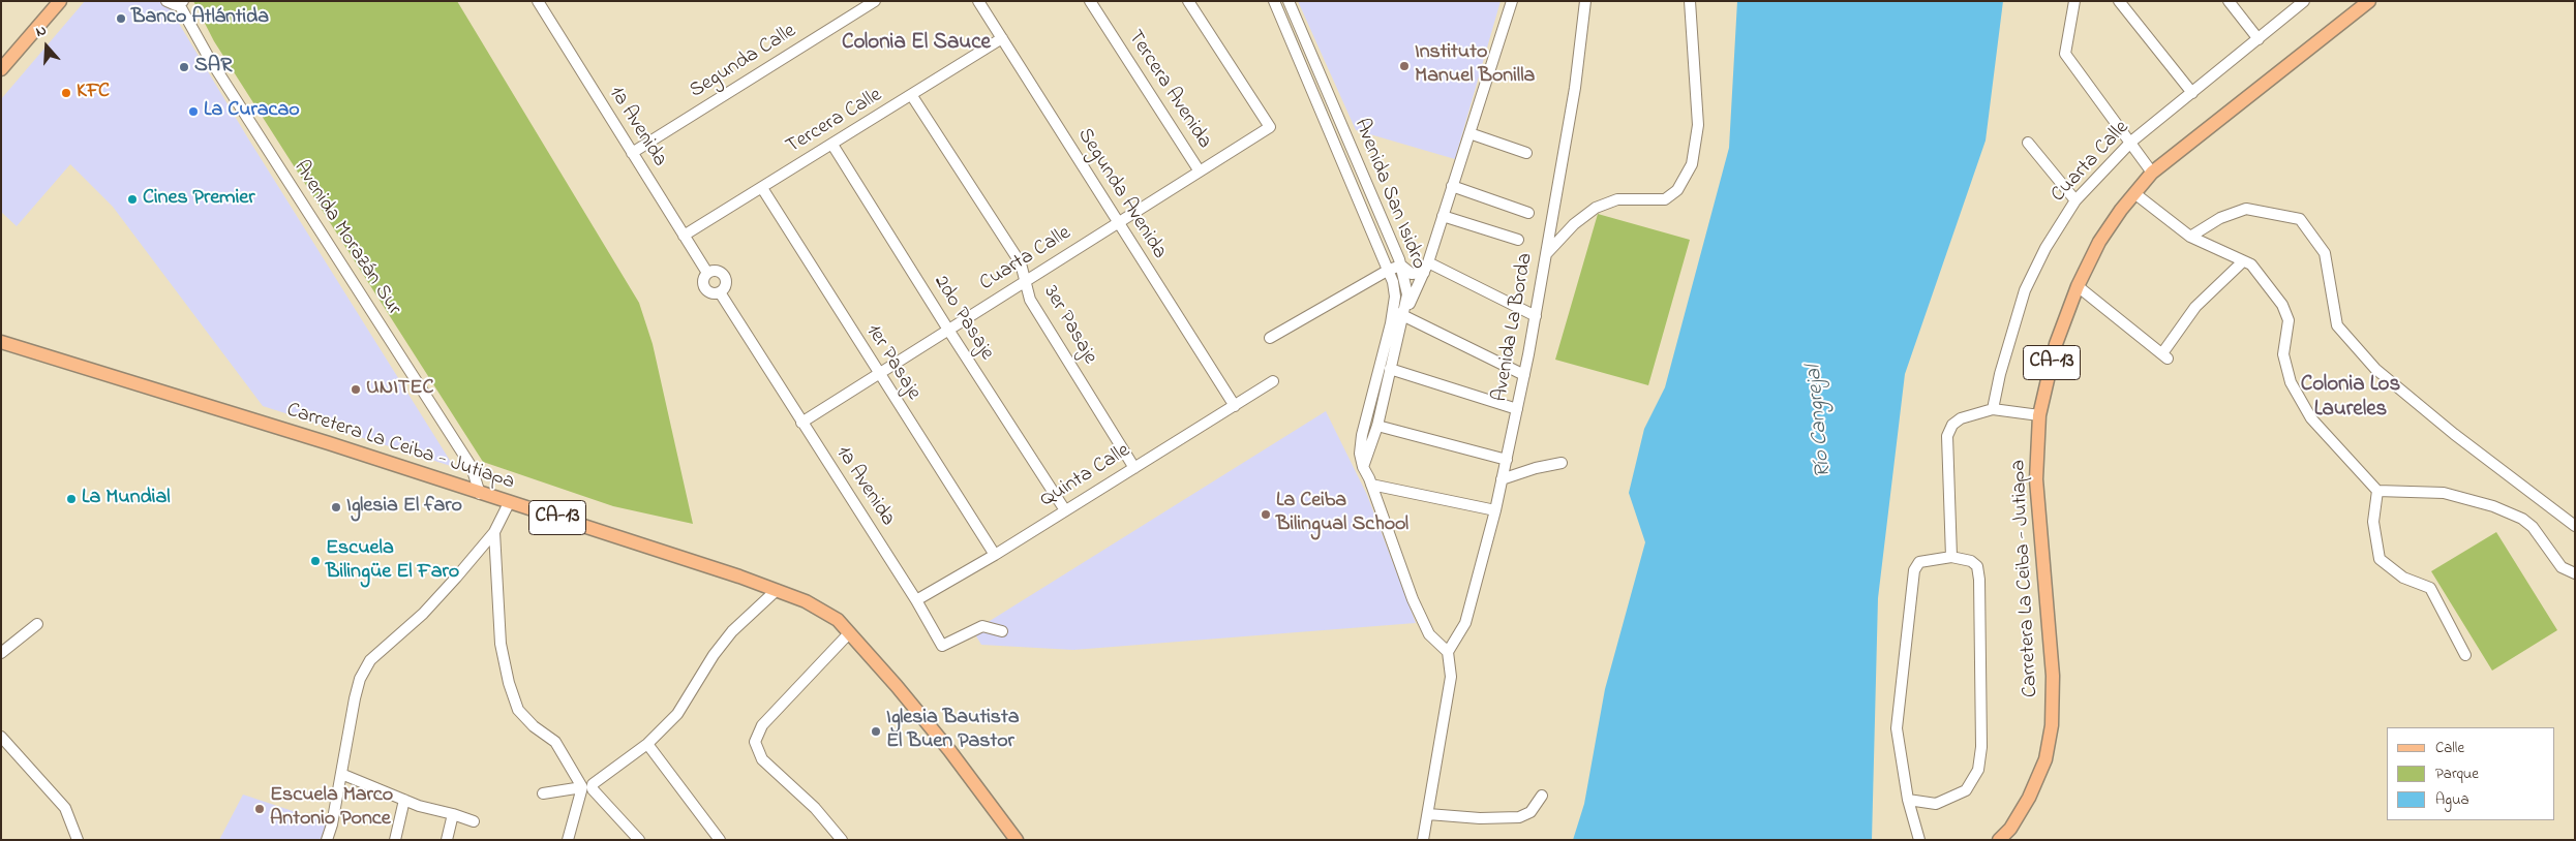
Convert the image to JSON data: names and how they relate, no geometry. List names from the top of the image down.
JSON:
{
  "streets": {
    "main road": ["CA-13", "Carretera La Ceiba - Jutiapa"],
    "street": [
      "Segunda Calle",
      "Tercera Avenida",
      "Tercera Calle",
      "1a Avenida",
      "Cuarta Calle",
      "Segunda Avenida",
      "Avenida San Isidro",
      "Avenida Morazán Sur",
      "2do Pasaje",
      "3er Pasaje",
      "Avenida La Borda",
      "1er Pasaje",
      "Quinta Calle"
    ]
  },
  "crossings": [
    ["Segunda Calle", "1a Avenida"],
    ["Tercera Avenida", "Cuarta Calle"],
    ["Tercera Calle", "1a Avenida"],
    ["Tercera Calle", "Segunda Avenida"],
    ["Tercera Calle", "2do Pasaje"],
    ["Tercera Calle", "3er Pasaje"],
    ["Tercera Calle", "1er Pasaje"],
    ["1a Avenida", "Cuarta Calle"],
    ["1a Avenida", "Quinta Calle"],
    ["Cuarta Calle", "Segunda Avenida"],
    ["Cuarta Calle", "2do Pasaje"],
    ["Cuarta Calle", "3er Pasaje"],
    ["Cuarta Calle", "1er Pasaje"],
    ["Segunda Avenida", "Quinta Calle"],
    ["Avenida San Isidro", "Avenida La Borda"],
    ["Avenida Morazán Sur", "Carretera La Ceiba - Jutiapa"],
    ["2do Pasaje", "Quinta Calle"],
    ["3er Pasaje", "Quinta Calle"],
    ["1er Pasaje", "Quinta Calle"]
  ],
  "districts": ["Colonia El Sauce", "Colonia Los Laureles"],
  "water": ["Río Cangrejal"],
  "places": [
    "Banco Atlántida",
    "Instituto Manuel Bonilla",
    "SAR",
    "KFC",
    "La Curacao",
    "Cines Premier",
    "UNITEC",
    "La Mundial",
    "Iglesia El faro",
    "La Ceiba Bilingual School",
    "Escuela Bilingüe El Faro",
    "Iglesia Bautista El Buen Pastor",
    "Escuela Marco Antonio Ponce"
  ],
  "legend": ["Calle", "Parque", "Agua"],
  "north": "top"
}
